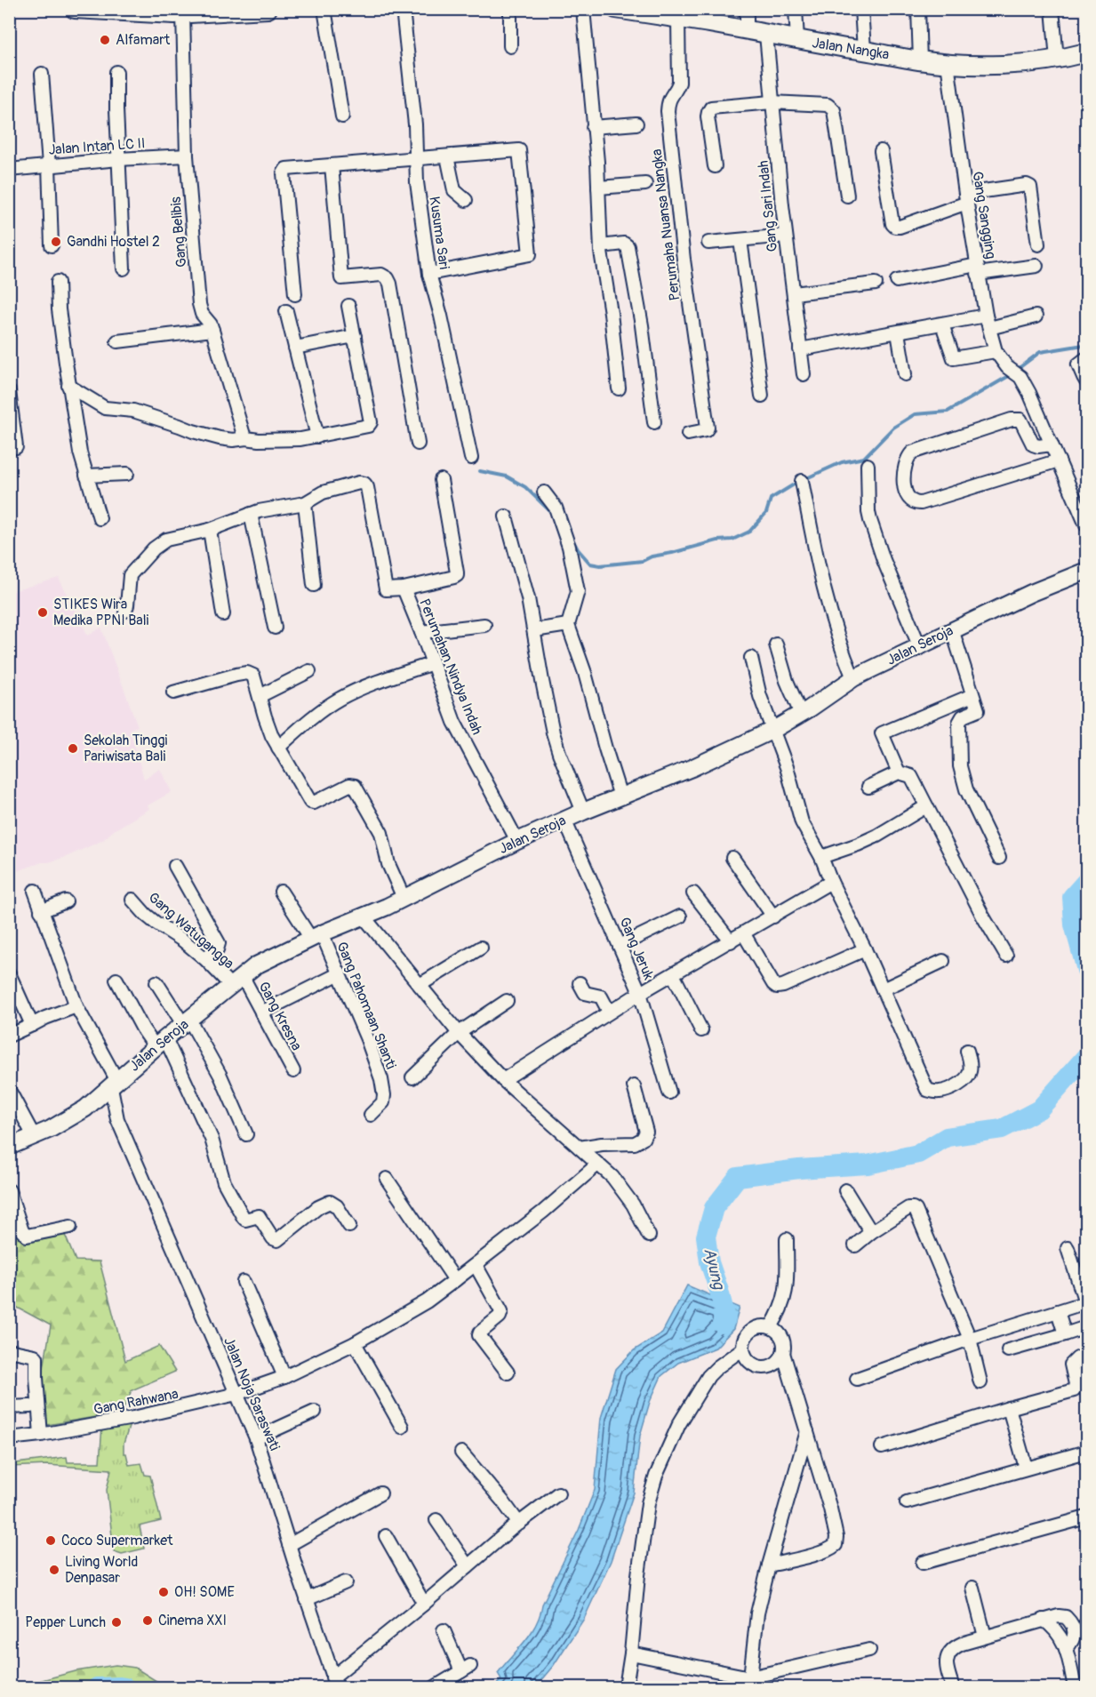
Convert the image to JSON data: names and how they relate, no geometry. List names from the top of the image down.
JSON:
{
  "streets": {
    "main road": ["Jalan Nangka"],
    "street": [
      "Jalan Intan LC II",
      "Gang Sari Indah",
      "Gang Sangging",
      "Perumaha Nuansa Nangka",
      "Gang Belibis",
      "Kusuma Sari",
      "Jalan Seroja",
      "Perumahan Nindya Indah",
      "Gang Watugangga",
      "Gang Jeruk",
      "Gang Pahomaan Shanti",
      "Gang Kresna",
      "Jalan Noja Saraswati",
      "Gang Rahwana"
    ]
  },
  "crossings": [
    ["Jalan Nangka", "Gang Sari Indah"],
    ["Jalan Nangka", "Gang Sangging"],
    ["Jalan Nangka", "Perumaha Nuansa Nangka"],
    ["Jalan Intan LC II", "Gang Belibis"],
    ["Jalan Seroja", "Perumahan Nindya Indah"],
    ["Jalan Seroja", "Gang Watugangga"],
    ["Jalan Seroja", "Gang Jeruk"],
    ["Jalan Seroja", "Gang Pahomaan Shanti"],
    ["Jalan Seroja", "Gang Kresna"],
    ["Jalan Seroja", "Jalan Noja Saraswati"],
    ["Gang Watugangga", "Gang Kresna"],
    ["Jalan Noja Saraswati", "Gang Rahwana"]
  ],
  "water": ["Ayung"],
  "places": [
    "Alfamart",
    "Gandhi Hostel 2",
    "STIKES Wira Medika PPNI Bali",
    "Sekolah Tinggi Pariwisata Bali",
    "Coco Supermarket",
    "Living World Denpasar",
    "OH! SOME",
    "Cinema XXI",
    "Pepper Lunch"
  ]
}
